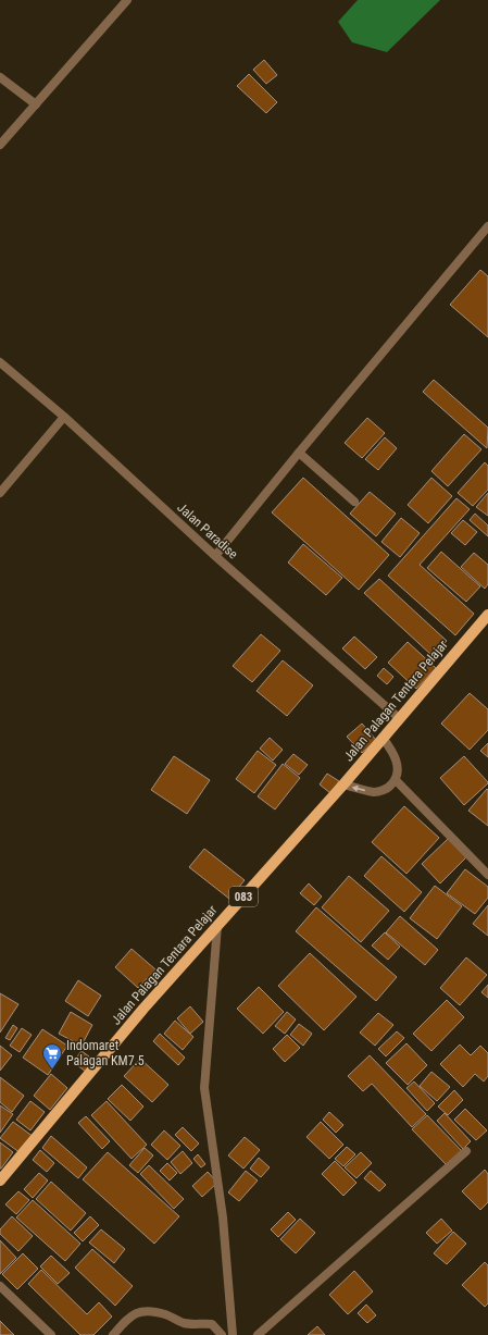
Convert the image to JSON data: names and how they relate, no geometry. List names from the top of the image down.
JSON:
{
  "streets": {
    "main road": ["Jalan Palagan Tentara Pelajar", "083"],
    "street": ["Jalan Paradise"]
  },
  "crossings": [
    ["Jalan Paradise", "Jalan Palagan Tentara Pelajar"]
  ],
  "places": {
    "supermarket": ["Indomaret Palagan KM7.5"]
  }
}
